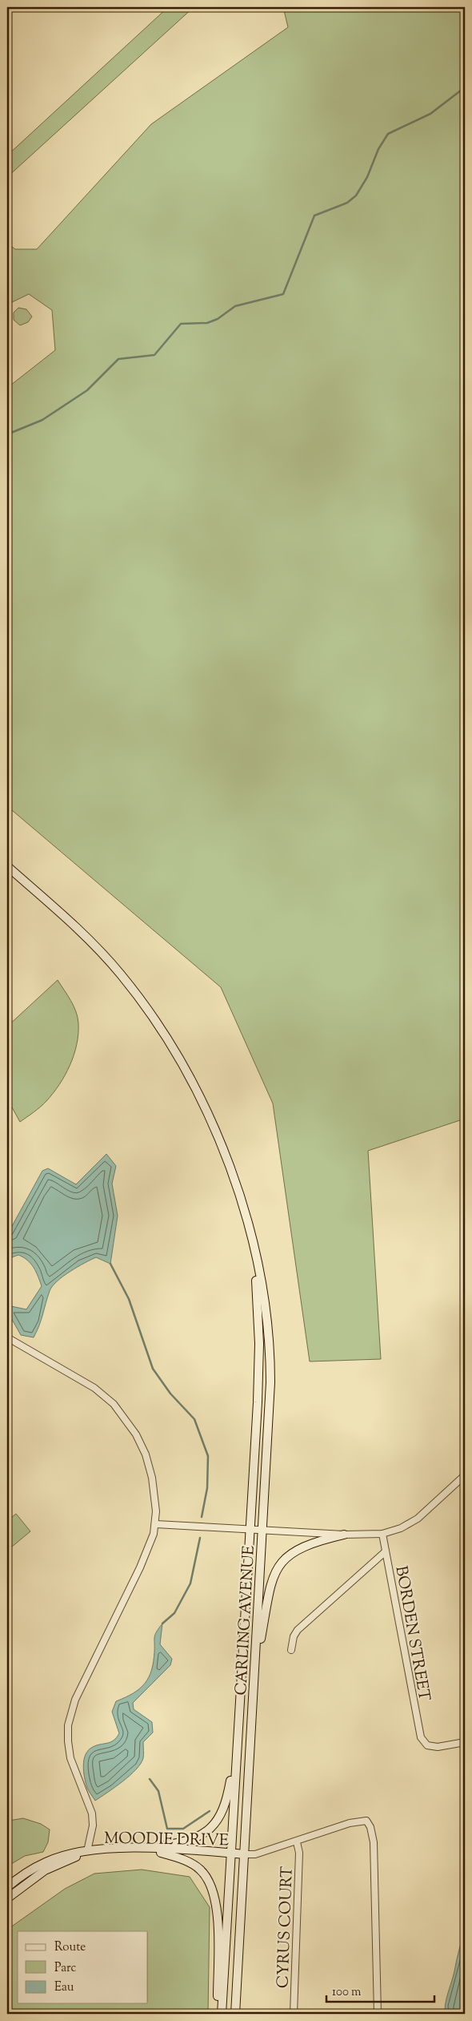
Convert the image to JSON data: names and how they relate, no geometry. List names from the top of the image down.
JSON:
{
  "streets": {
    "main road": ["CARLING AVENUE", "MOODIE DRIVE"],
    "street": ["BORDEN STREET", "CYRUS COURT"]
  },
  "crossings": [
    ["CARLING AVENUE", "MOODIE DRIVE"]
  ],
  "legend": ["Route", "Parc", "Eau"],
  "scale_bar": "100 m"
}
